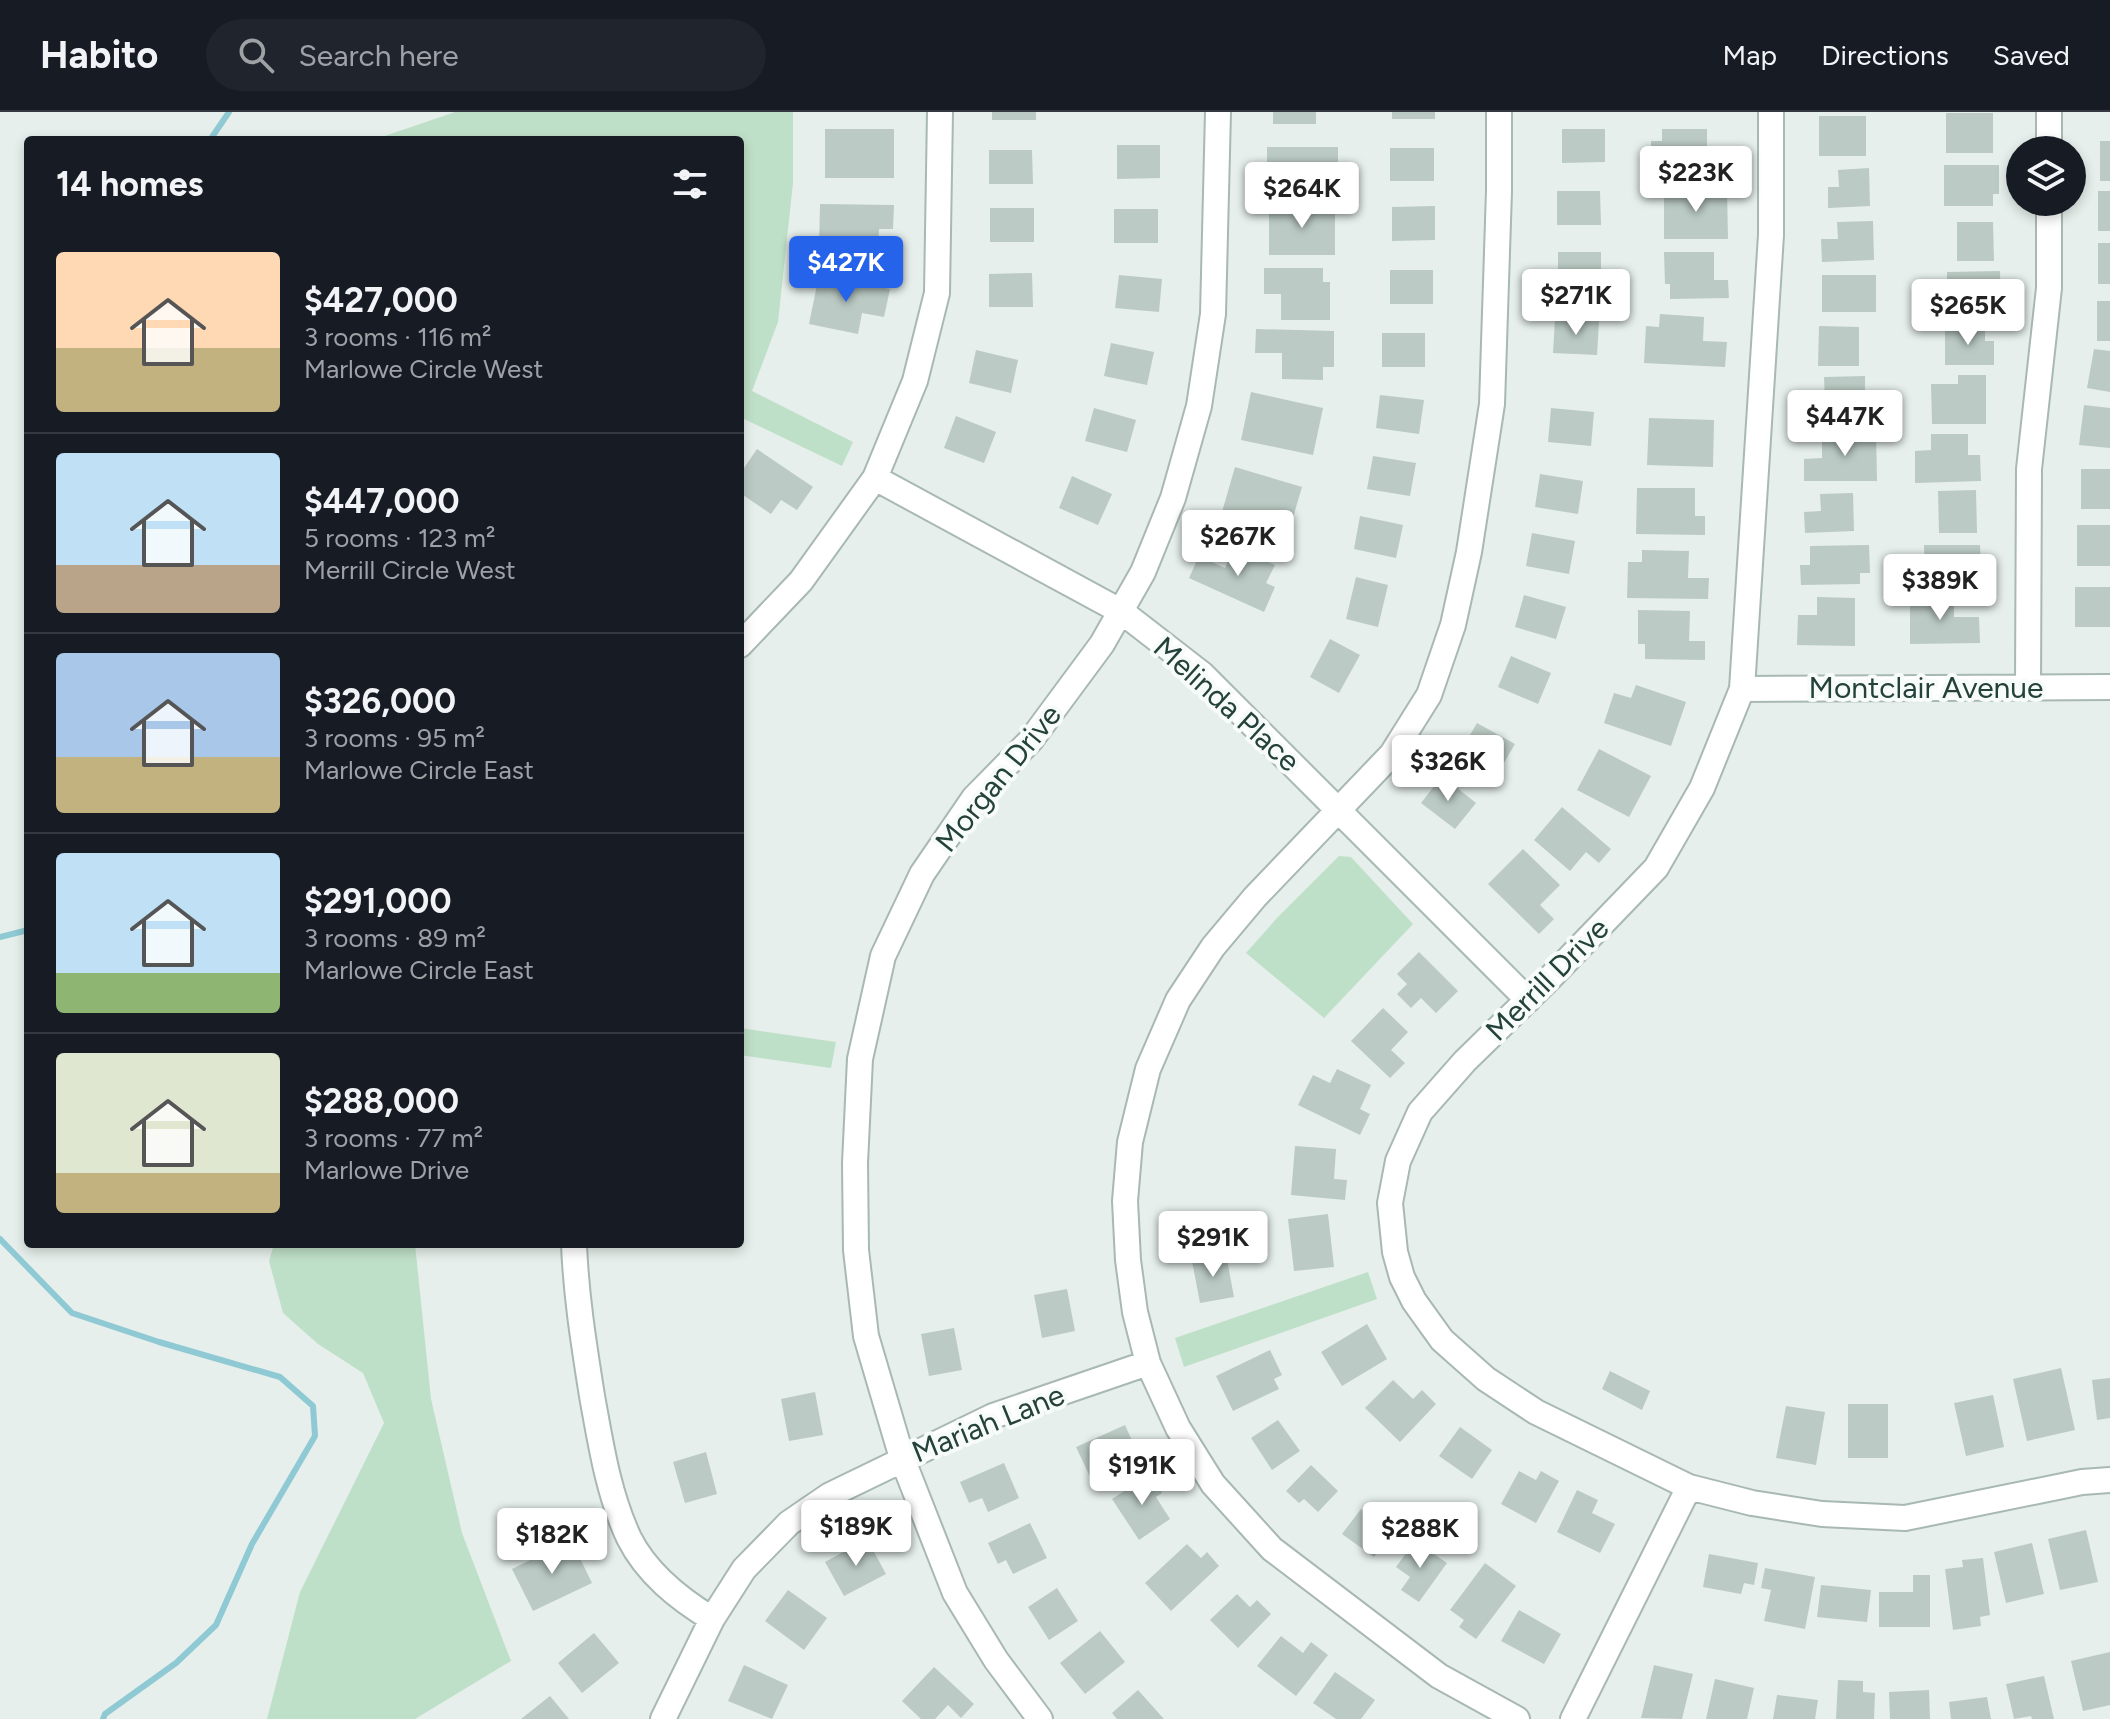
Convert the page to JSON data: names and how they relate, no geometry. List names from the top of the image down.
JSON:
{
  "streets": {
    "street": [
      "Montclair Avenue",
      "Melinda Place",
      "Morgan Drive",
      "Merrill Drive",
      "Mariah Lane"
    ]
  },
  "crossings": [
    ["Montclair Avenue", "Merrill Drive"],
    ["Melinda Place", "Morgan Drive"],
    ["Melinda Place", "Merrill Drive"],
    ["Morgan Drive", "Mariah Lane"]
  ],
  "page": {
    "header": "Habito",
    "search": "Search here",
    "nav": ["Map", "Directions", "Saved"],
    "heading": "14 homes",
    "price": [
      "$223K",
      "$264K",
      "$427K",
      "$271K",
      "$265K",
      "$447K",
      "$267K",
      "$389K",
      "$326K",
      "$291K",
      "$191K",
      "$189K",
      "$288K",
      "$182K"
    ],
    "list": [
      {
        "name": "$427,000",
        "note": "3 rooms · 116 m² · Marlowe Circle West"
      },
      {
        "name": "$447,000",
        "note": "5 rooms · 123 m² · Merrill Circle West"
      },
      {
        "name": "$326,000",
        "note": "3 rooms · 95 m² · Marlowe Circle East"
      },
      {
        "name": "$291,000",
        "note": "3 rooms · 89 m² · Marlowe Circle East"
      },
      {
        "name": "$288,000",
        "note": "3 rooms · 77 m² · Marlowe Drive"
      }
    ]
  }
}
